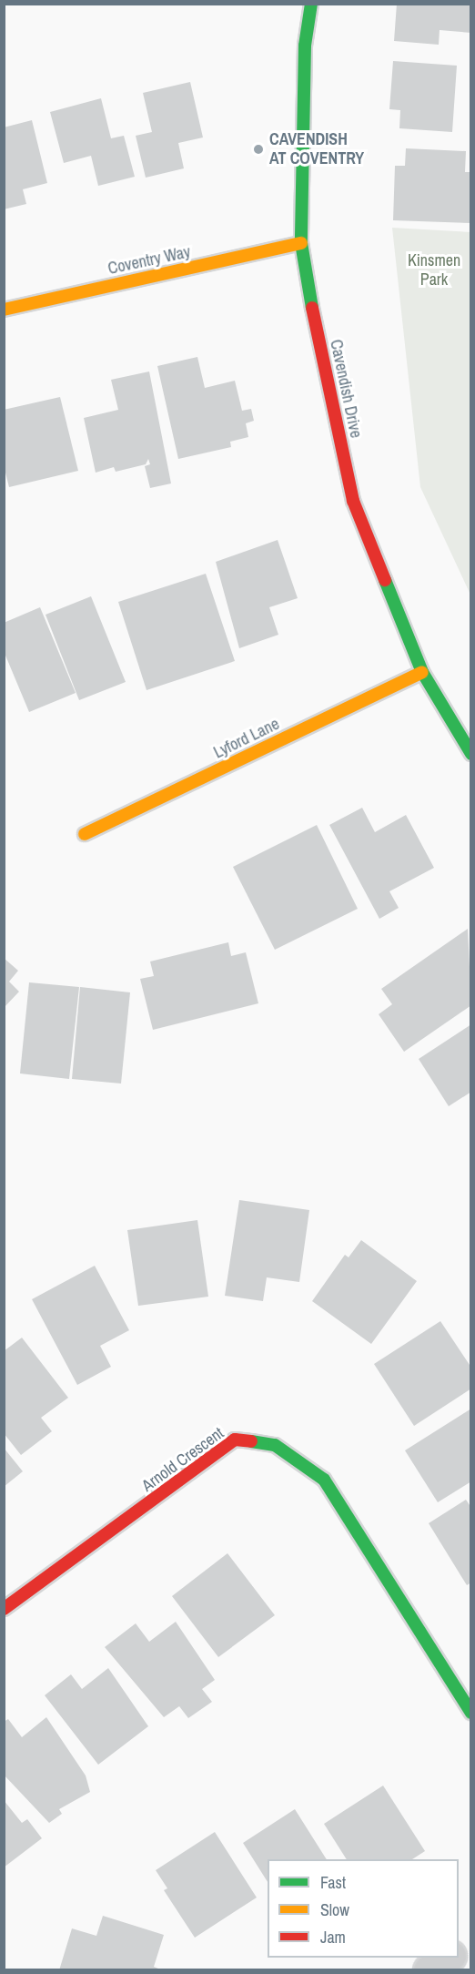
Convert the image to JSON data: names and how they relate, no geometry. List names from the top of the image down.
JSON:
{
  "streets": {
    "street": [
      "Coventry Way",
      "Cavendish Drive",
      "Lyford Lane",
      "Arnold Crescent"
    ]
  },
  "crossings": [
    ["Coventry Way", "Cavendish Drive"],
    ["Cavendish Drive", "Lyford Lane"]
  ],
  "parks": ["Kinsmen Park"],
  "places": ["CAVENDISH AT COVENTRY"],
  "legend": ["Fast", "Slow", "Jam"]
}
